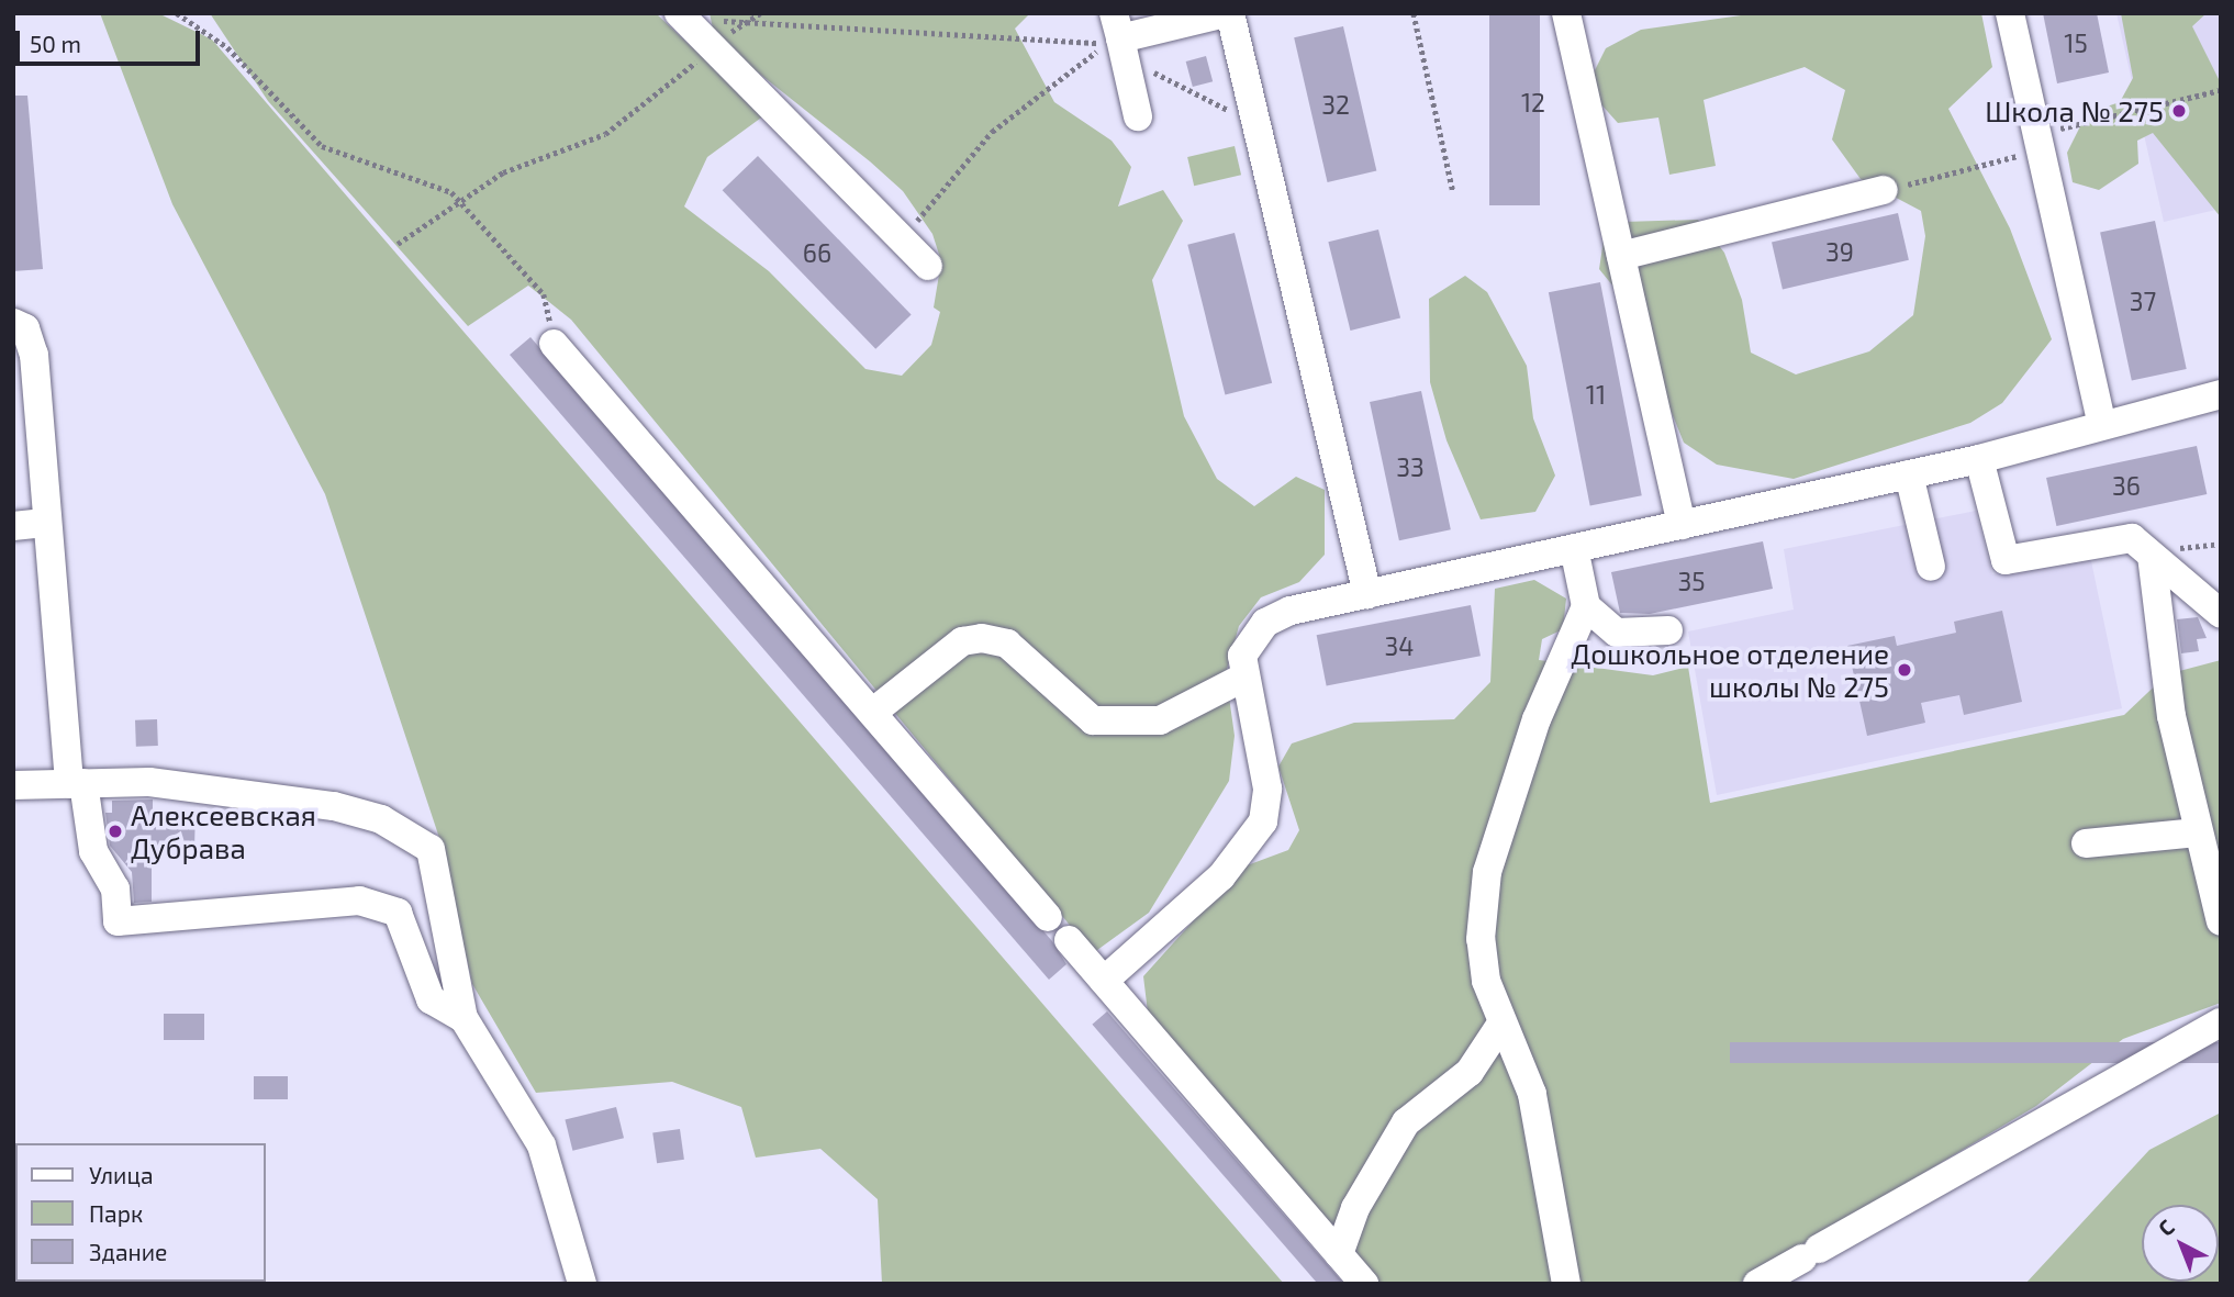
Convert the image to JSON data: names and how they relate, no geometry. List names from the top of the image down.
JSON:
{
  "places": ["Школа № 275", "Дошкольное отделение школы № 275", "Алексеевская Дубрава"],
  "house_numbers": [
    "15",
    "12",
    "32",
    "39",
    "66",
    "37",
    "11",
    "33",
    "36",
    "35",
    "34"
  ],
  "legend": ["Улица", "Парк", "Здание"],
  "scale_bar": "50 m",
  "north": "top left"
}
